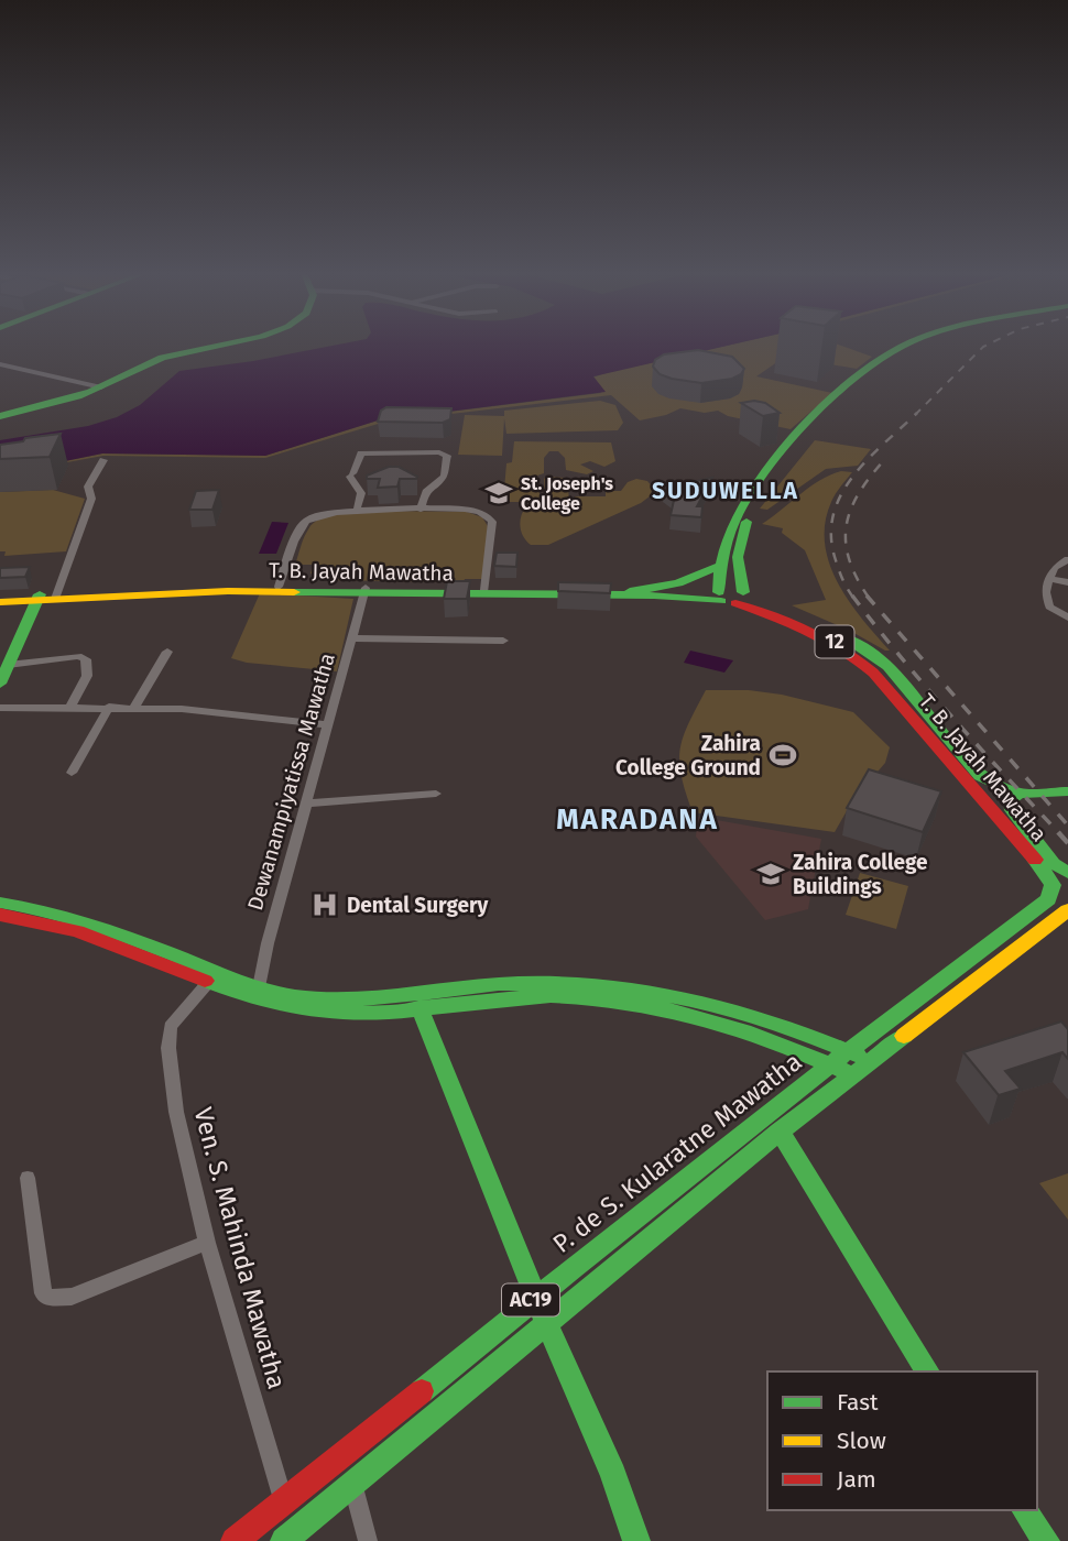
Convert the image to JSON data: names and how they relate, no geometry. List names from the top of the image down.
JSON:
{
  "streets": {
    "main road": [
      "T. B. Jayah Mawatha",
      "12",
      "P. de S. Kularatne Mawatha",
      "AC19"
    ],
    "street": ["Dewanampiyatissa Mawatha", "Ven. S. Mahinda Mawatha"]
  },
  "crossings": [
    ["T. B. Jayah Mawatha", "Dewanampiyatissa Mawatha"],
    ["T. B. Jayah Mawatha", "P. de S. Kularatne Mawatha"],
    ["P. de S. Kularatne Mawatha", "Ven. S. Mahinda Mawatha"]
  ],
  "districts": ["SUDUWELLA", "MARADANA"],
  "places": {
    "school or university": ["St. Joseph's College", "Zahira College Buildings"],
    "sports": ["Zahira College Ground"],
    "hospital": ["Dental Surgery"]
  },
  "legend": ["Fast", "Slow", "Jam"]
}
